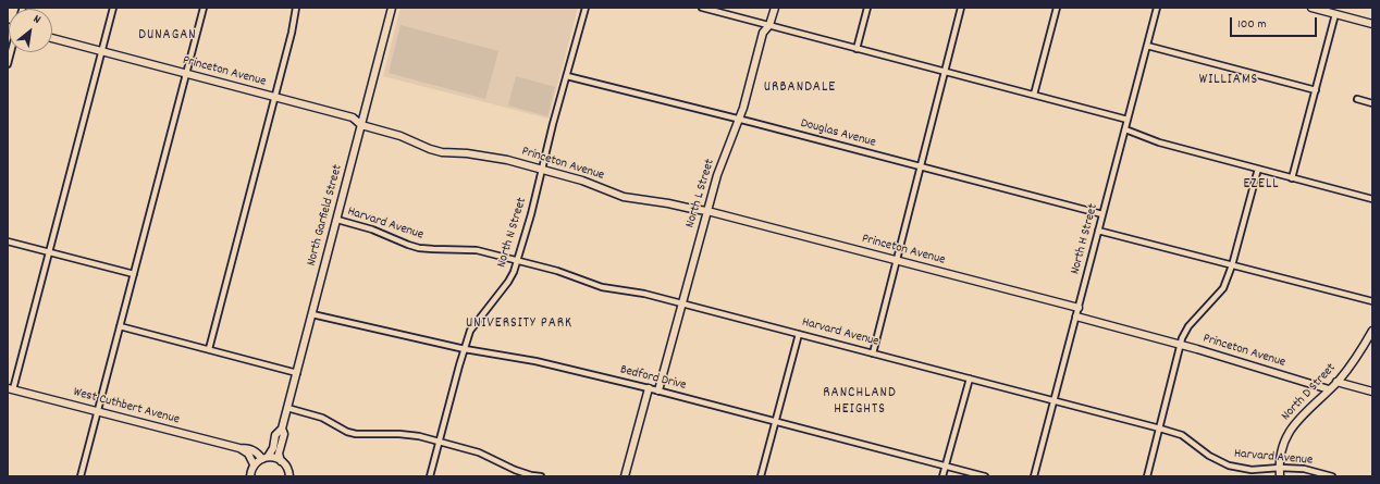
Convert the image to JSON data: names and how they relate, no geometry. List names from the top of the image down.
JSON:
{
  "streets": {
    "street": [
      "Princeton Avenue",
      "Douglas Avenue",
      "North L Street",
      "North Garfield Street",
      "Harvard Avenue",
      "North N Street",
      "North H Street",
      "Bedford Drive",
      "North D Street",
      "West Cuthbert Avenue"
    ]
  },
  "crossings": [
    ["Princeton Avenue", "North L Street"],
    ["Princeton Avenue", "North Garfield Street"],
    ["Princeton Avenue", "North N Street"],
    ["Princeton Avenue", "North H Street"],
    ["Princeton Avenue", "North D Street"],
    ["Douglas Avenue", "North L Street"],
    ["Douglas Avenue", "North N Street"],
    ["Douglas Avenue", "North H Street"],
    ["North L Street", "Harvard Avenue"],
    ["North L Street", "Bedford Drive"],
    ["North Garfield Street", "Harvard Avenue"],
    ["North Garfield Street", "Bedford Drive"],
    ["Harvard Avenue", "North N Street"],
    ["Harvard Avenue", "North H Street"],
    ["Harvard Avenue", "North D Street"],
    ["North N Street", "Bedford Drive"]
  ],
  "districts": [
    "DUNAGAN",
    "WILLIAMS",
    "URBANDALE",
    "EZELL",
    "UNIVERSITY PARK",
    "RANCHLAND HEIGHTS"
  ],
  "scale_bar": "100 m",
  "north": "top right"
}
